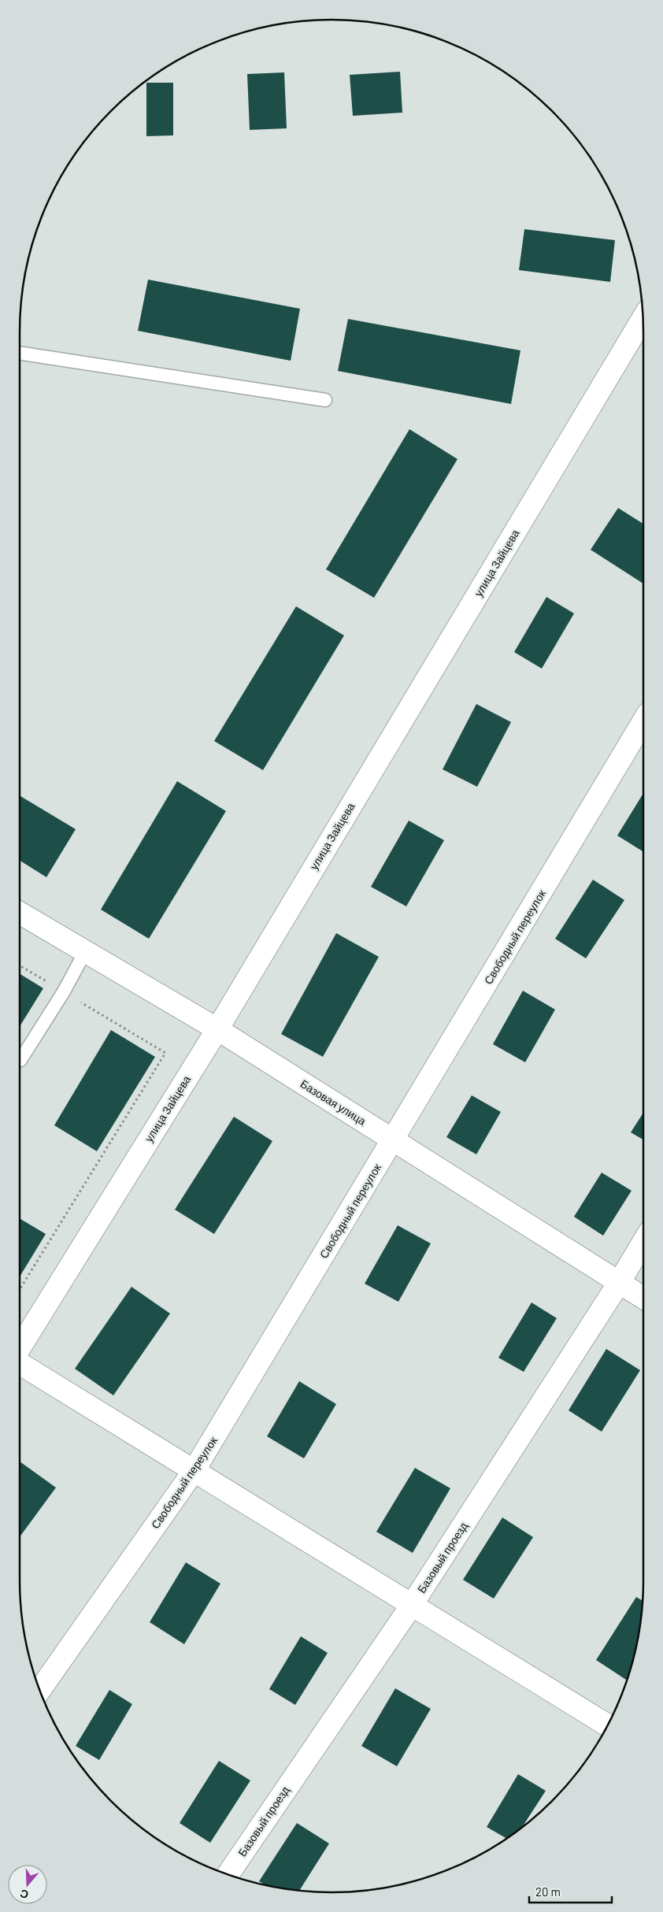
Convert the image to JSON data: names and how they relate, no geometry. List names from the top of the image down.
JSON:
{
  "streets": {
    "street": [
      "улица Зайцева",
      "Свободный переулок",
      "Базовая улица",
      "Базовый проезд"
    ]
  },
  "crossings": [
    ["улица Зайцева", "Базовая улица"],
    ["Свободный переулок", "Базовая улица"],
    ["Базовая улица", "Базовый проезд"]
  ],
  "scale_bar": "20 m",
  "north": "bottom"
}
